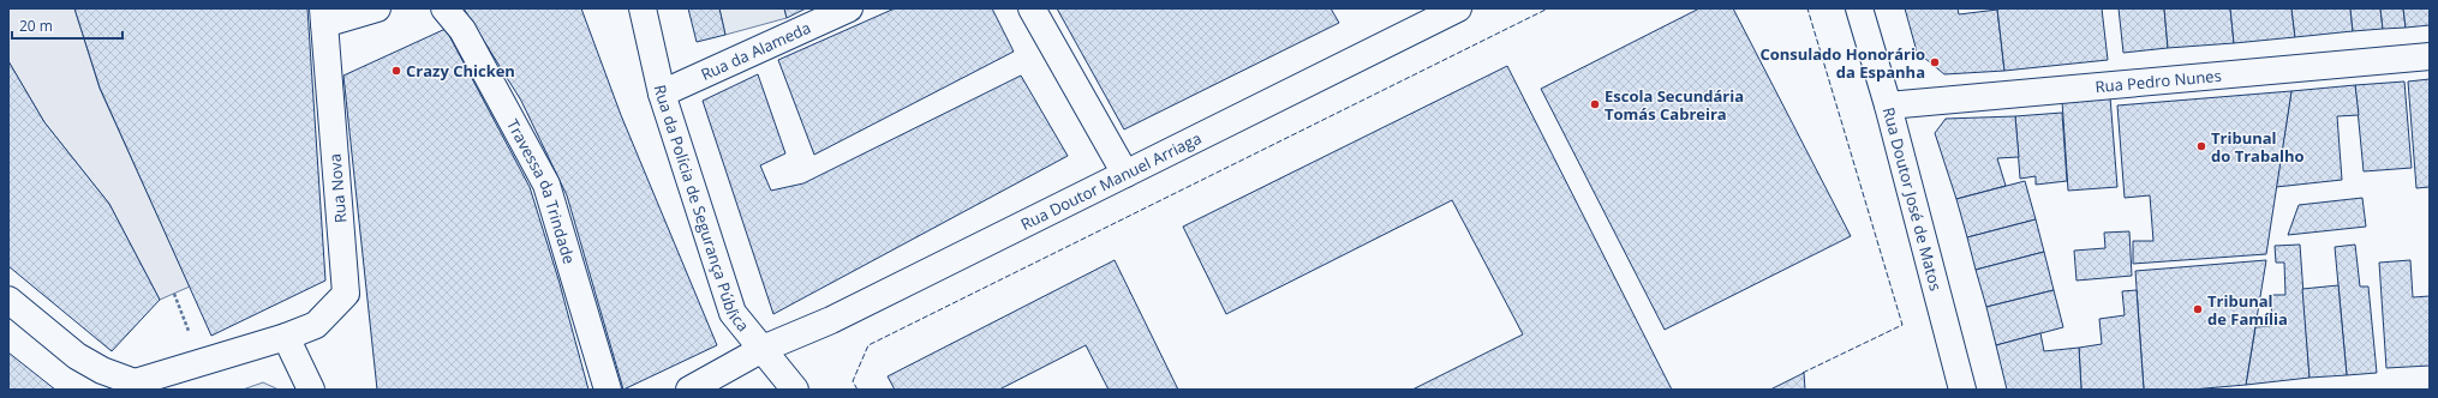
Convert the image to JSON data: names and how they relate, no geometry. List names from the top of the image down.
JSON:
{
  "streets": {
    "street": [
      "Rua da Alameda",
      "Rua Pedro Nunes",
      "Rua Doutor Manuel Arriaga",
      "Rua Nova",
      "Travessa da Trindade",
      "Rua Doutor José de Matos",
      "Rua da Polícia de Segurança Pública"
    ]
  },
  "crossings": [
    ["Rua da Alameda", "Rua da Polícia de Segurança Pública"],
    ["Rua Pedro Nunes", "Rua Doutor José de Matos"],
    ["Rua Doutor Manuel Arriaga", "Rua da Polícia de Segurança Pública"]
  ],
  "places": [
    "Consulado Honorário da Espanha",
    "Crazy Chicken",
    "Escola Secundária Tomás Cabreira",
    "Tribunal do Trabalho",
    "Tribunal de Família"
  ],
  "scale_bar": "20 m"
}
